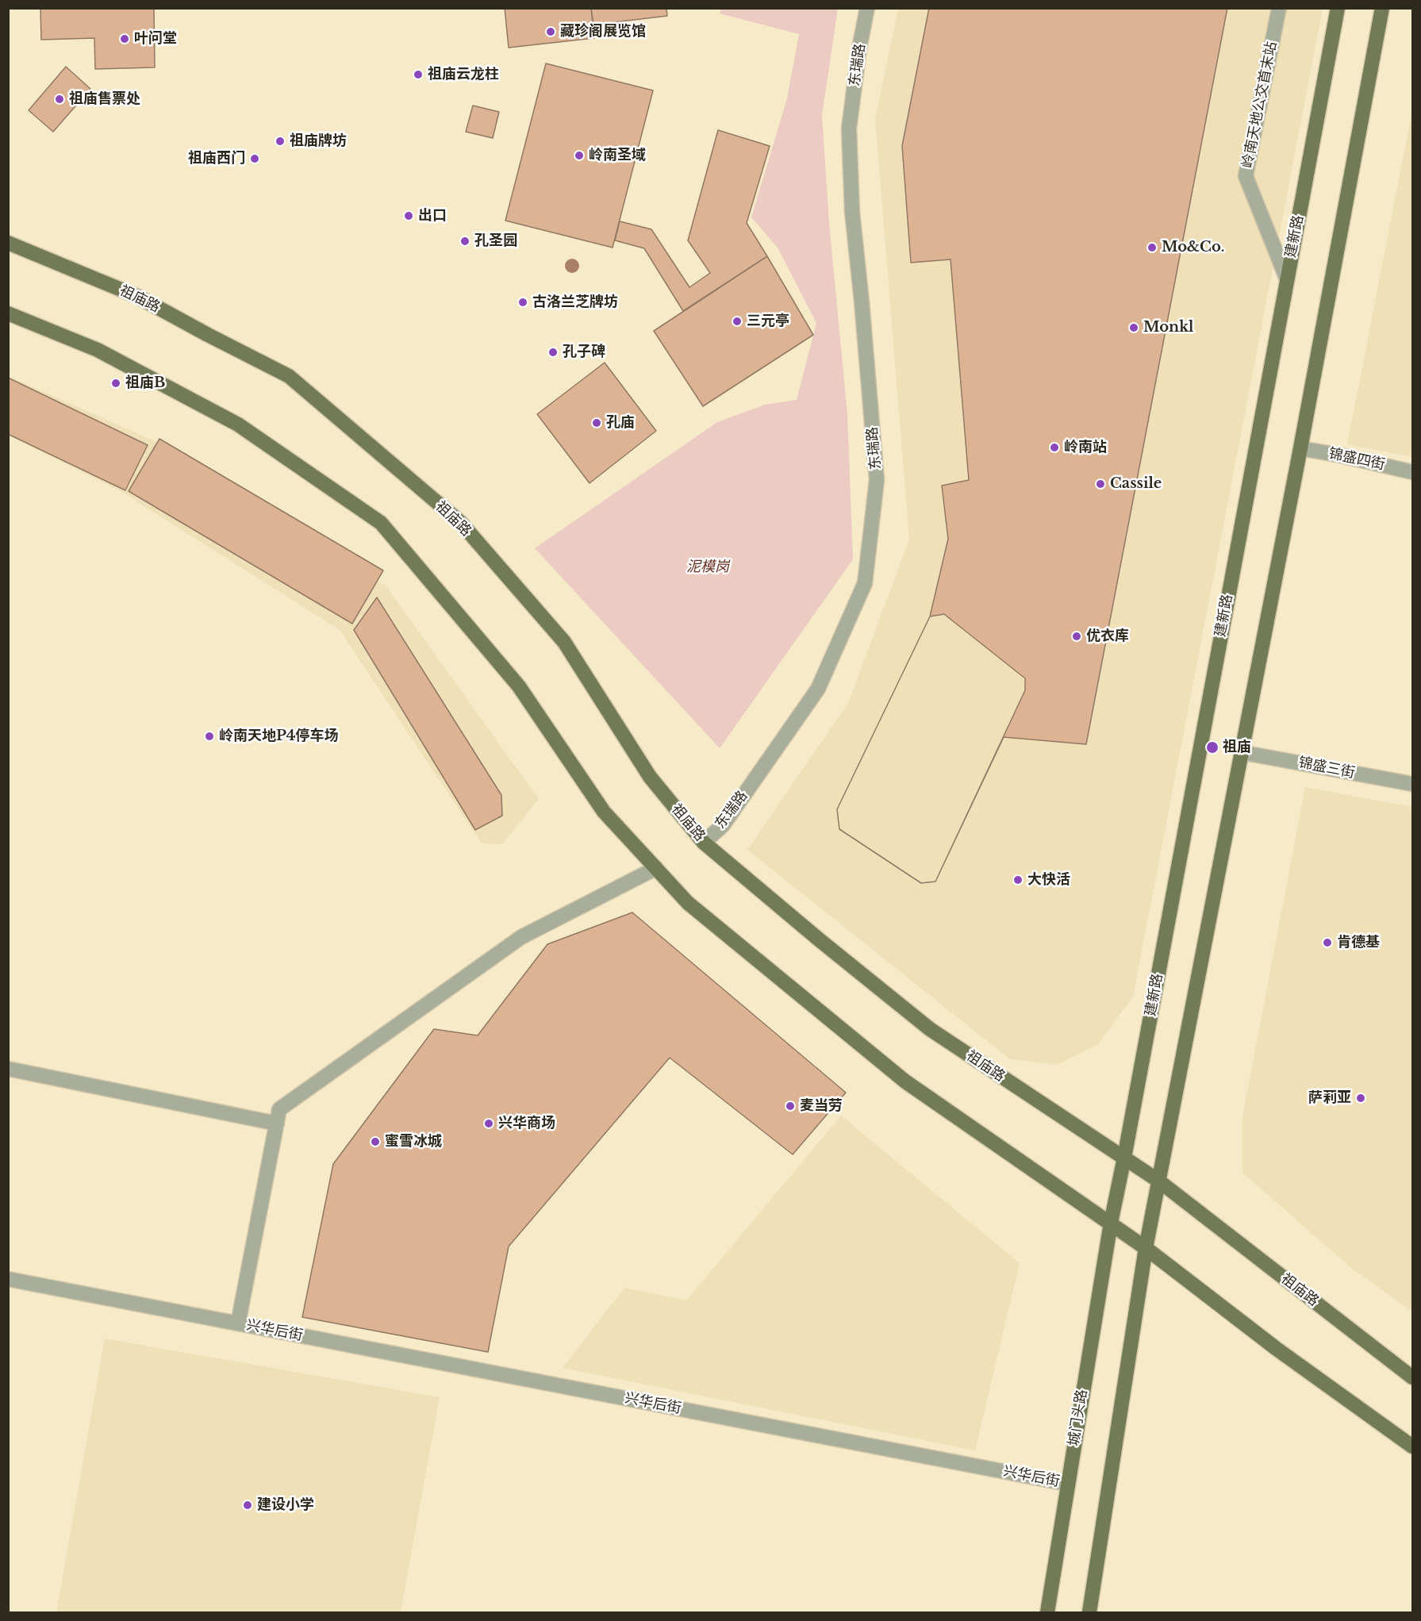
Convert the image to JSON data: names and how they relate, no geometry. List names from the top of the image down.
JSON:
{
  "streets": {
    "main road": ["建新路", "祖庙路", "城门头路"],
    "street": [
      "东瑞路",
      "岭南天地公交首末站",
      "锦盛四街",
      "锦盛三街",
      "兴华后街"
    ]
  },
  "crossings": [
    ["东瑞路", "祖庙路"],
    ["岭南天地公交首末站", "建新路"],
    ["建新路", "祖庙路"],
    ["建新路", "城门头路"],
    ["兴华后街", "城门头路"]
  ],
  "parks": ["泥模岗"],
  "places": [
    "藏珍阁展览馆",
    "叶问堂",
    "祖庙云龙柱",
    "祖庙售票处",
    "祖庙牌坊",
    "岭南圣域",
    "祖庙西门",
    "出口",
    "孔圣园",
    "Mo&Co.",
    "古洛兰芝牌坊",
    "三元亭",
    "Monkl",
    "孔子碑",
    "祖庙B",
    "孔庙",
    "岭南站",
    "Cassile",
    "优衣库",
    "岭南天地P4停车场",
    "祖庙",
    "大快活",
    "肯德基",
    "萨莉亚",
    "麦当劳",
    "兴华商场",
    "蜜雪冰城",
    "建设小学"
  ]
}
